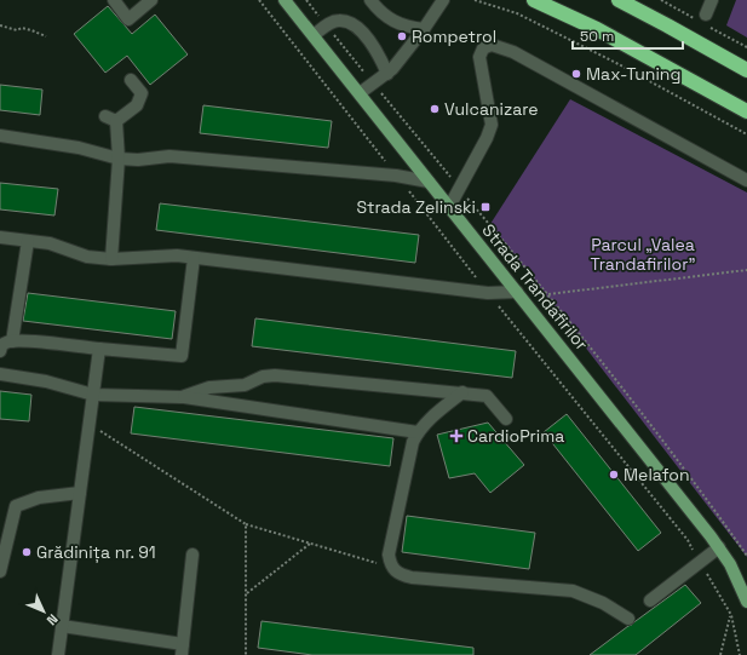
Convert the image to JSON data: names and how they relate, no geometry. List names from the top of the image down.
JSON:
{
  "streets": {
    "main road": ["Strada Trandafirilor"]
  },
  "parks": ["Parcul „Valea Trandafirilor”"],
  "places": {
    "other": [
      "Rompetrol",
      "Max-Tuning",
      "Vulcanizare",
      "Melafon",
      "Grădinița nr. 91"
    ],
    "transit": ["Strada Zelinski"],
    "health": ["CardioPrima"]
  },
  "scale_bar": "50 m",
  "north": "bottom right"
}
